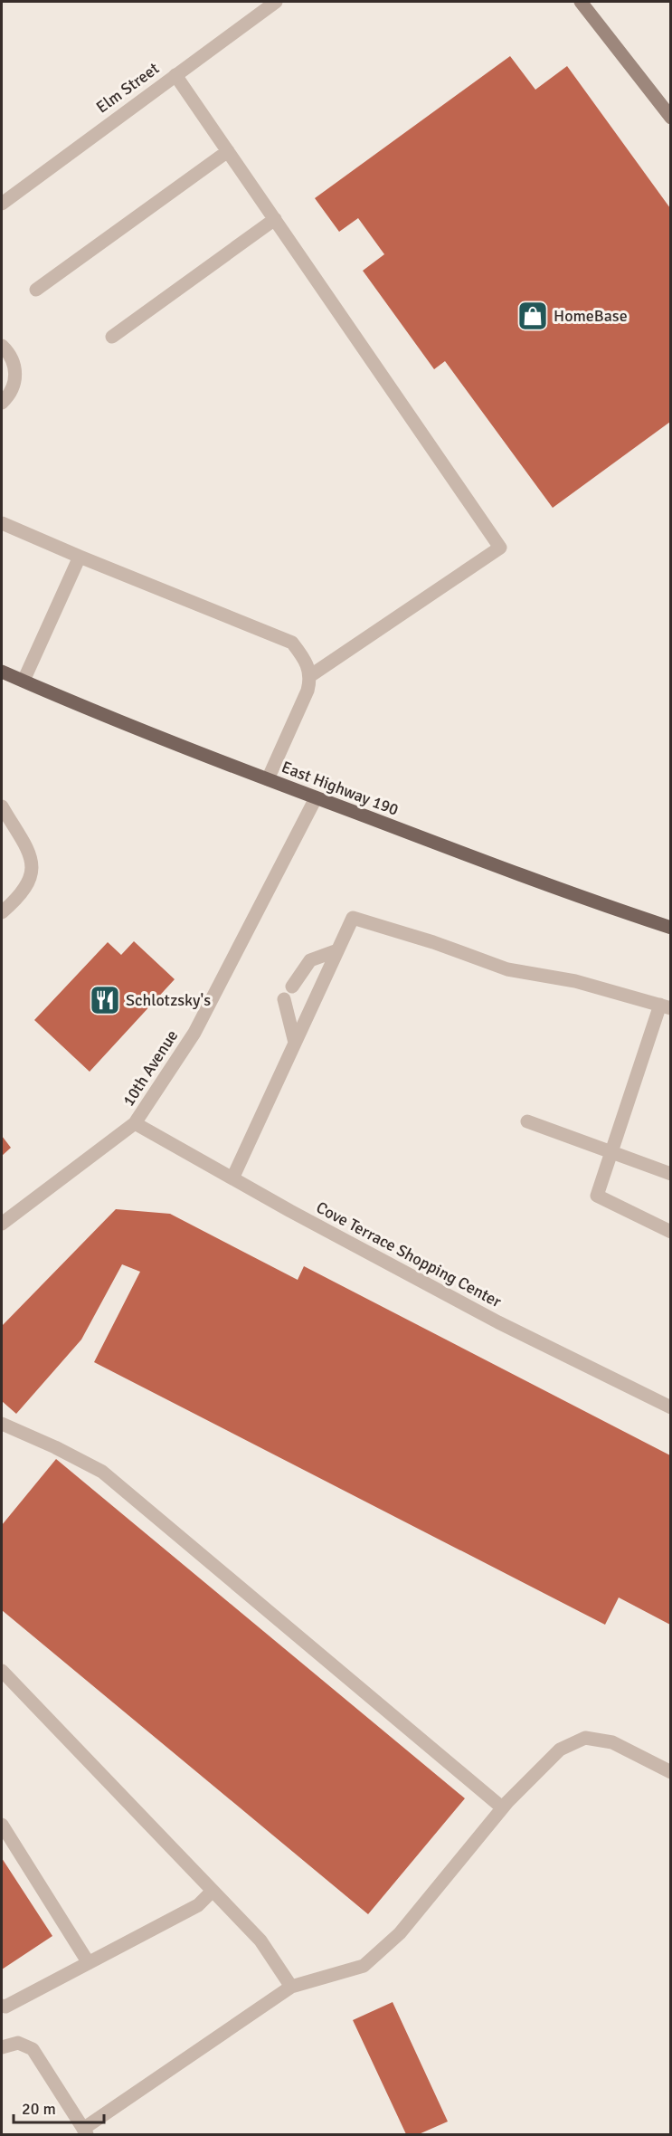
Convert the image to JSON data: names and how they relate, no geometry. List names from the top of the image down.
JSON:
{
  "streets": {
    "main road": ["East Highway 190"],
    "street": ["Elm Street", "10th Avenue", "Cove Terrace Shopping Center"]
  },
  "crossings": [
    ["East Highway 190", "10th Avenue"],
    ["10th Avenue", "Cove Terrace Shopping Center"]
  ],
  "places": {
    "shop": ["HomeBase"],
    "restaurant": ["Schlotzsky's"]
  },
  "scale_bar": "20 m"
}
